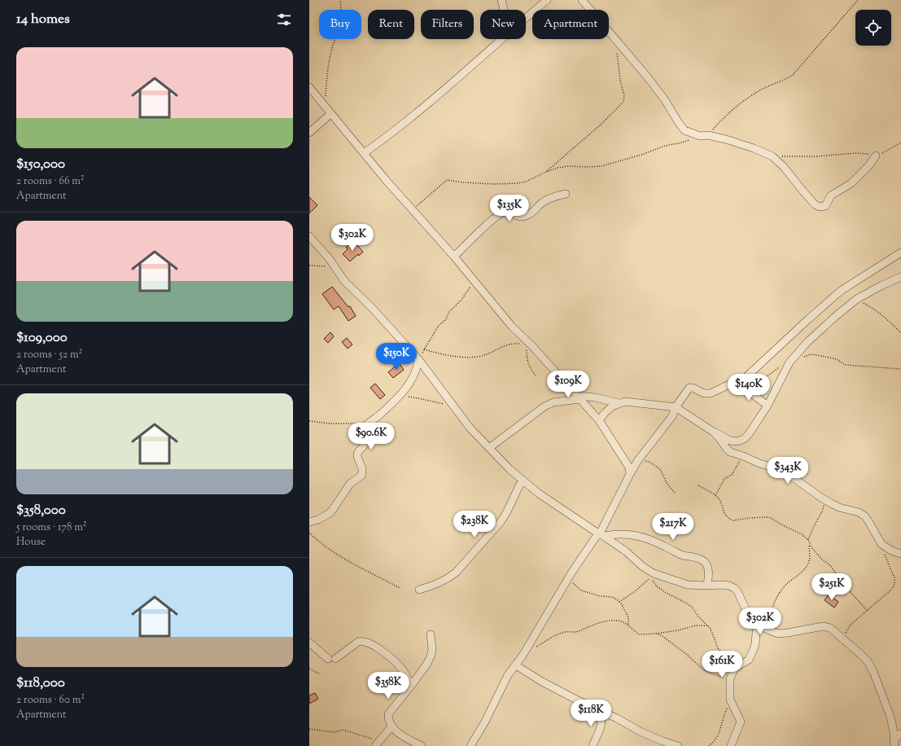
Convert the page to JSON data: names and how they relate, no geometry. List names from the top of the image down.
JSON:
{
  "page": {
    "heading": "14 homes",
    "chip": [
      "Buy",
      "Rent",
      "Filters",
      "New",
      "Apartment"
    ],
    "list": [
      {
        "name": "$150,000",
        "note": "2 rooms · 66 m² · Apartment"
      },
      {
        "name": "$109,000",
        "note": "2 rooms · 52 m² · Apartment"
      },
      {
        "name": "$358,000",
        "note": "5 rooms · 178 m² · House"
      },
      {
        "name": "$118,000",
        "note": "2 rooms · 60 m² · Apartment"
      }
    ],
    "price": [
      "$135K",
      "$302K",
      "$150K",
      "$109K",
      "$140K",
      "$90.6K",
      "$343K",
      "$238K",
      "$217K",
      "$251K",
      "$302K",
      "$161K",
      "$358K",
      "$118K"
    ]
  }
}
